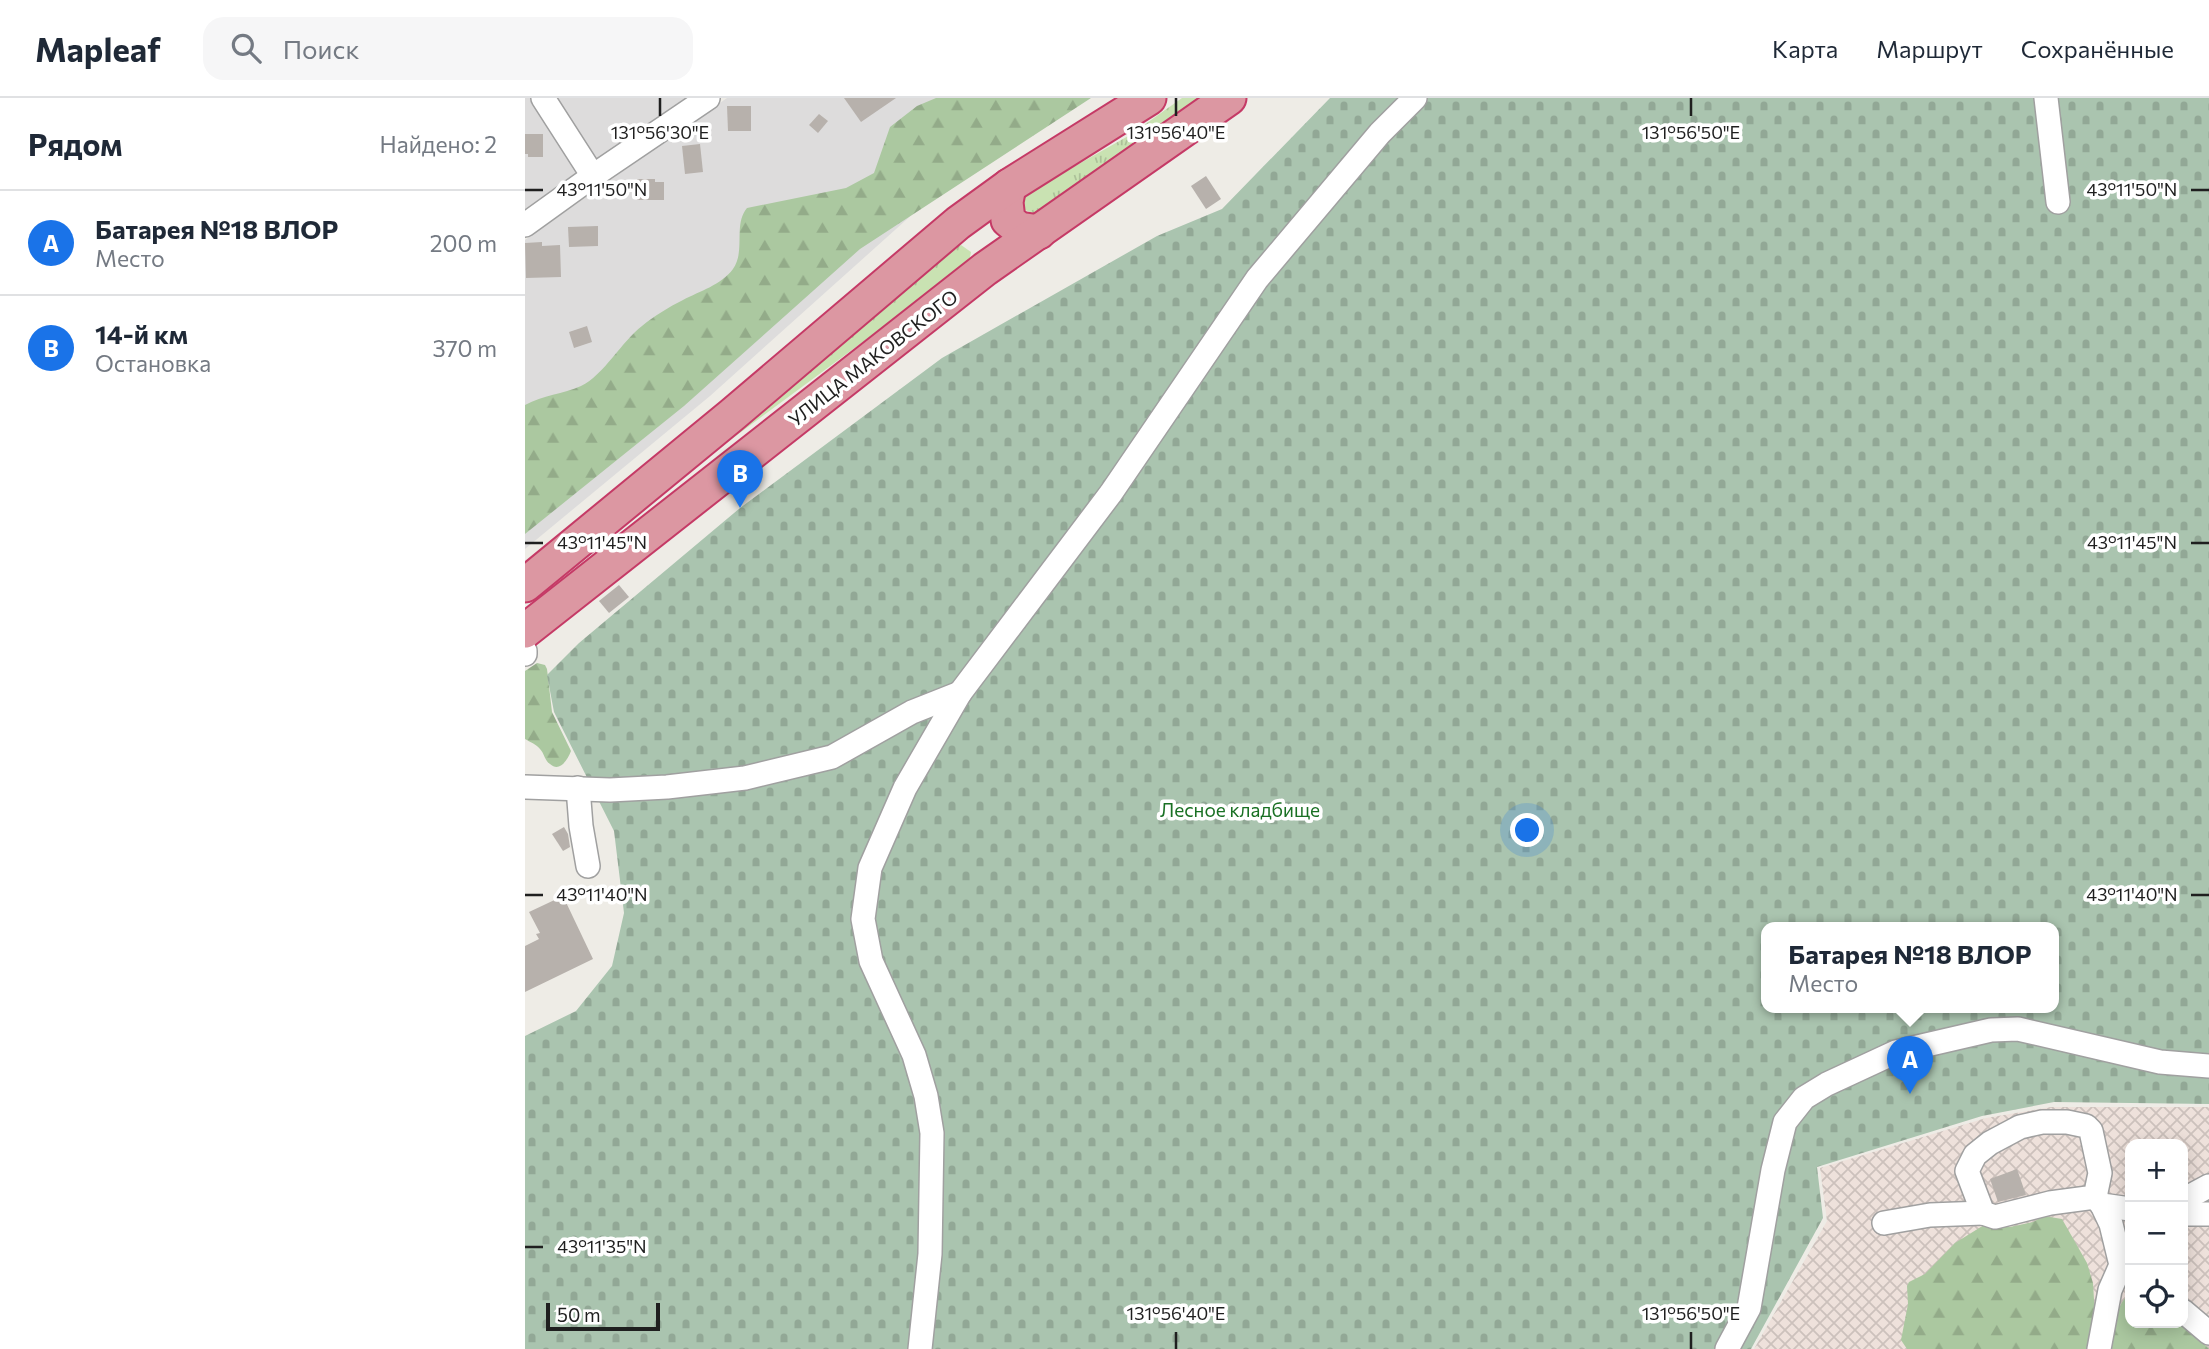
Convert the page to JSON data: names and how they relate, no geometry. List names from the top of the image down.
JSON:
{
  "streets": {
    "highway": ["УЛИЦА МАКОВСКОГО"]
  },
  "parks": ["Лесное кладбище"],
  "scale_bar": "50 m",
  "page": {
    "header": "Mapleaf",
    "search": "Поиск",
    "nav": ["Карта", "Маршрут", "Сохранённые"],
    "heading": ["Рядом", "Найдено: 2"],
    "list": [
      {
        "mark": "A",
        "name": "Батарея №18 ВЛОР",
        "note": "Место",
        "value": "200 m"
      },
      {
        "mark": "B",
        "name": "14-й км",
        "note": "Остановка",
        "value": "370 m"
      }
    ],
    "pins": ["B", "A"],
    "popup": ["Батарея №18 ВЛОР", "Место"],
    "map_buttons": ["+", "−"],
    "scale": "50 m"
  },
  "coordinates": [
    "131°56'30\"E",
    "131°56'40\"E",
    "131°56'50\"E",
    "43°11'50\"N",
    "43°11'45\"N",
    "43°11'40\"N",
    "43°11'35\"N"
  ]
}
